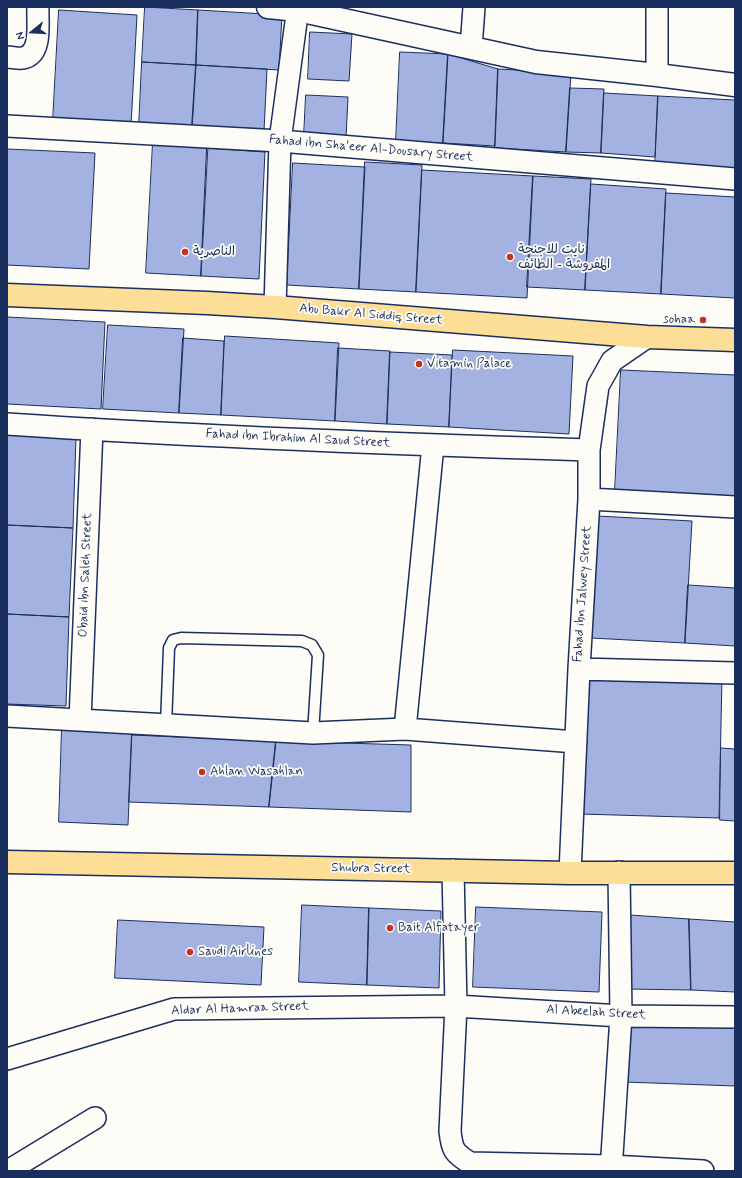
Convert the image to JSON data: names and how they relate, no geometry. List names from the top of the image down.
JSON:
{
  "streets": {
    "main road": ["Abu Bakr Al Siddiq Street", "Shubra Street"],
    "street": [
      "Fahad ibn Sha'eer Al-Dousary Street",
      "Fahad ibn Ibrahim Al Saud Street",
      "Obaid ibn Saleh Street",
      "Fahad ibn Jalwey Street",
      "Aldar Al Hamraa Street",
      "Al Abeelah Street"
    ]
  },
  "crossings": [
    ["Abu Bakr Al Siddiq Street", "Fahad ibn Jalwey Street"],
    ["Fahad ibn Ibrahim Al Saud Street", "Obaid ibn Saleh Street"],
    ["Fahad ibn Ibrahim Al Saud Street", "Fahad ibn Jalwey Street"],
    ["Fahad ibn Jalwey Street", "Shubra Street"],
    ["Aldar Al Hamraa Street", "Al Abeelah Street"]
  ],
  "places": [
    "الناصرية",
    "نايت للاجنحة المفروشة - الطائف",
    "sohaa",
    "Vitamin Palace",
    "Ahlan Wasahlan",
    "Bait Alfatayer",
    "Saudi Airlines"
  ],
  "north": "left"
}
